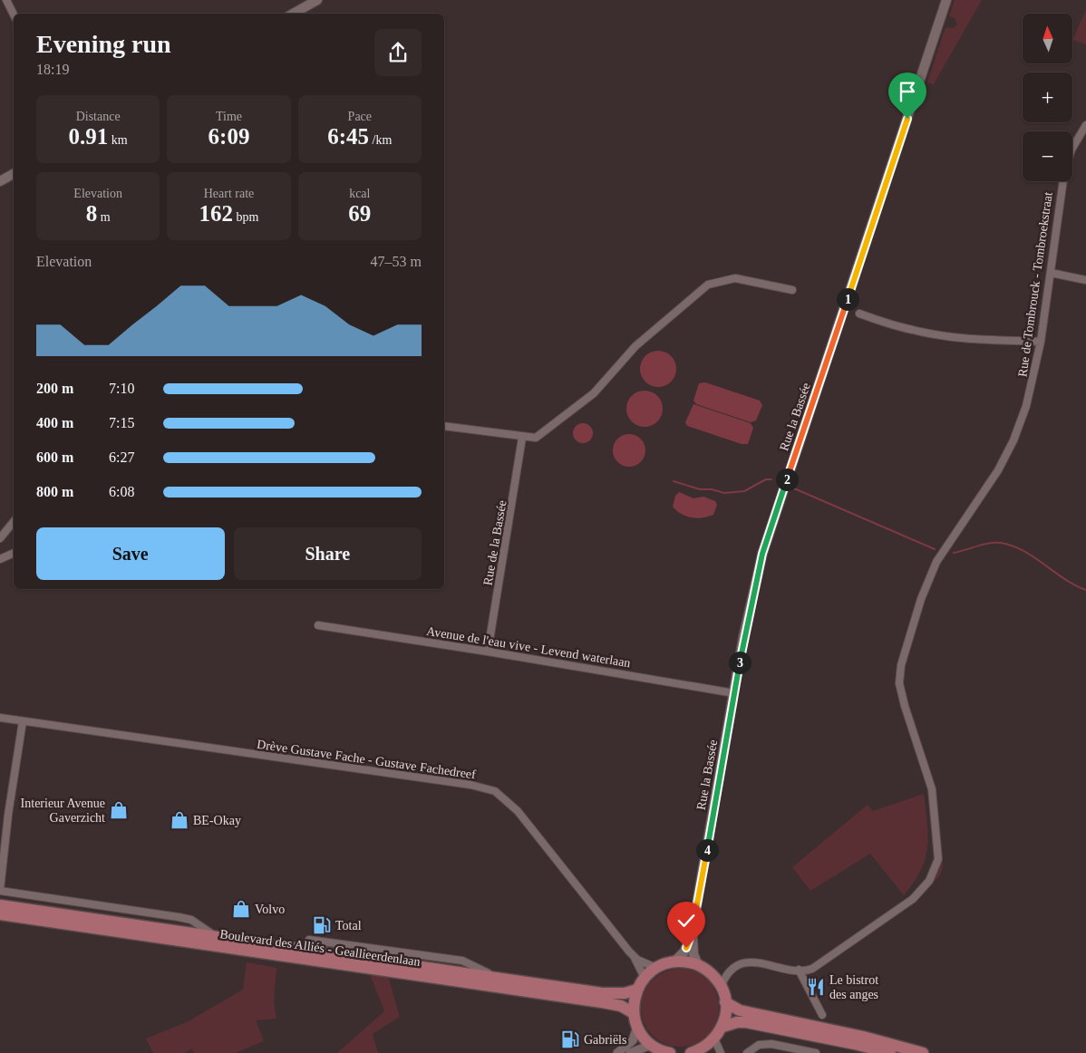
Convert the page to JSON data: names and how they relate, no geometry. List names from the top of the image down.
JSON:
{
  "streets": {
    "highway": ["Boulevard des Alliés - Geallieerdenlaan"],
    "main road": ["Rue la Bassée"],
    "street": [
      "Rue de Tombrouck - Tombroekstraat",
      "Rue de la Bassée",
      "Avenue de l'eau vive - Levend waterlaan",
      "Drève Gustave Fache - Gustave Fachedreef"
    ]
  },
  "crossings": [
    ["Rue la Bassée", "Avenue de l'eau vive - Levend waterlaan"],
    ["Rue de la Bassée", "Avenue de l'eau vive - Levend waterlaan"]
  ],
  "places": {
    "shop": ["Interieur Avenue Gaverzicht", "BE-Okay", "Volvo"],
    "fuel station": ["Total", "Gabriëls"],
    "restaurant": ["Le bistrot des anges"]
  },
  "north": "top",
  "page": {
    "map_buttons": ["+", "−"],
    "heading": ["Evening run", "18:19"],
    "stats": [
      ["Distance", "0.91 km"],
      ["Time", "6:09"],
      ["Pace", "6:45 /km"],
      ["Elevation", "8 m"],
      ["Heart rate", "162 bpm"],
      ["kcal", "69"]
    ],
    "chart": ["Elevation", "47–53 m"],
    "pins": [
      "1",
      "2",
      "3",
      "4"
    ],
    "list": [
      {
        "name": "200 m",
        "note": "7:10"
      },
      {
        "name": "400 m",
        "note": "7:15"
      },
      {
        "name": "600 m",
        "note": "6:27"
      },
      {
        "name": "800 m",
        "note": "6:08"
      }
    ],
    "buttons": ["Save", "Share"]
  }
}
